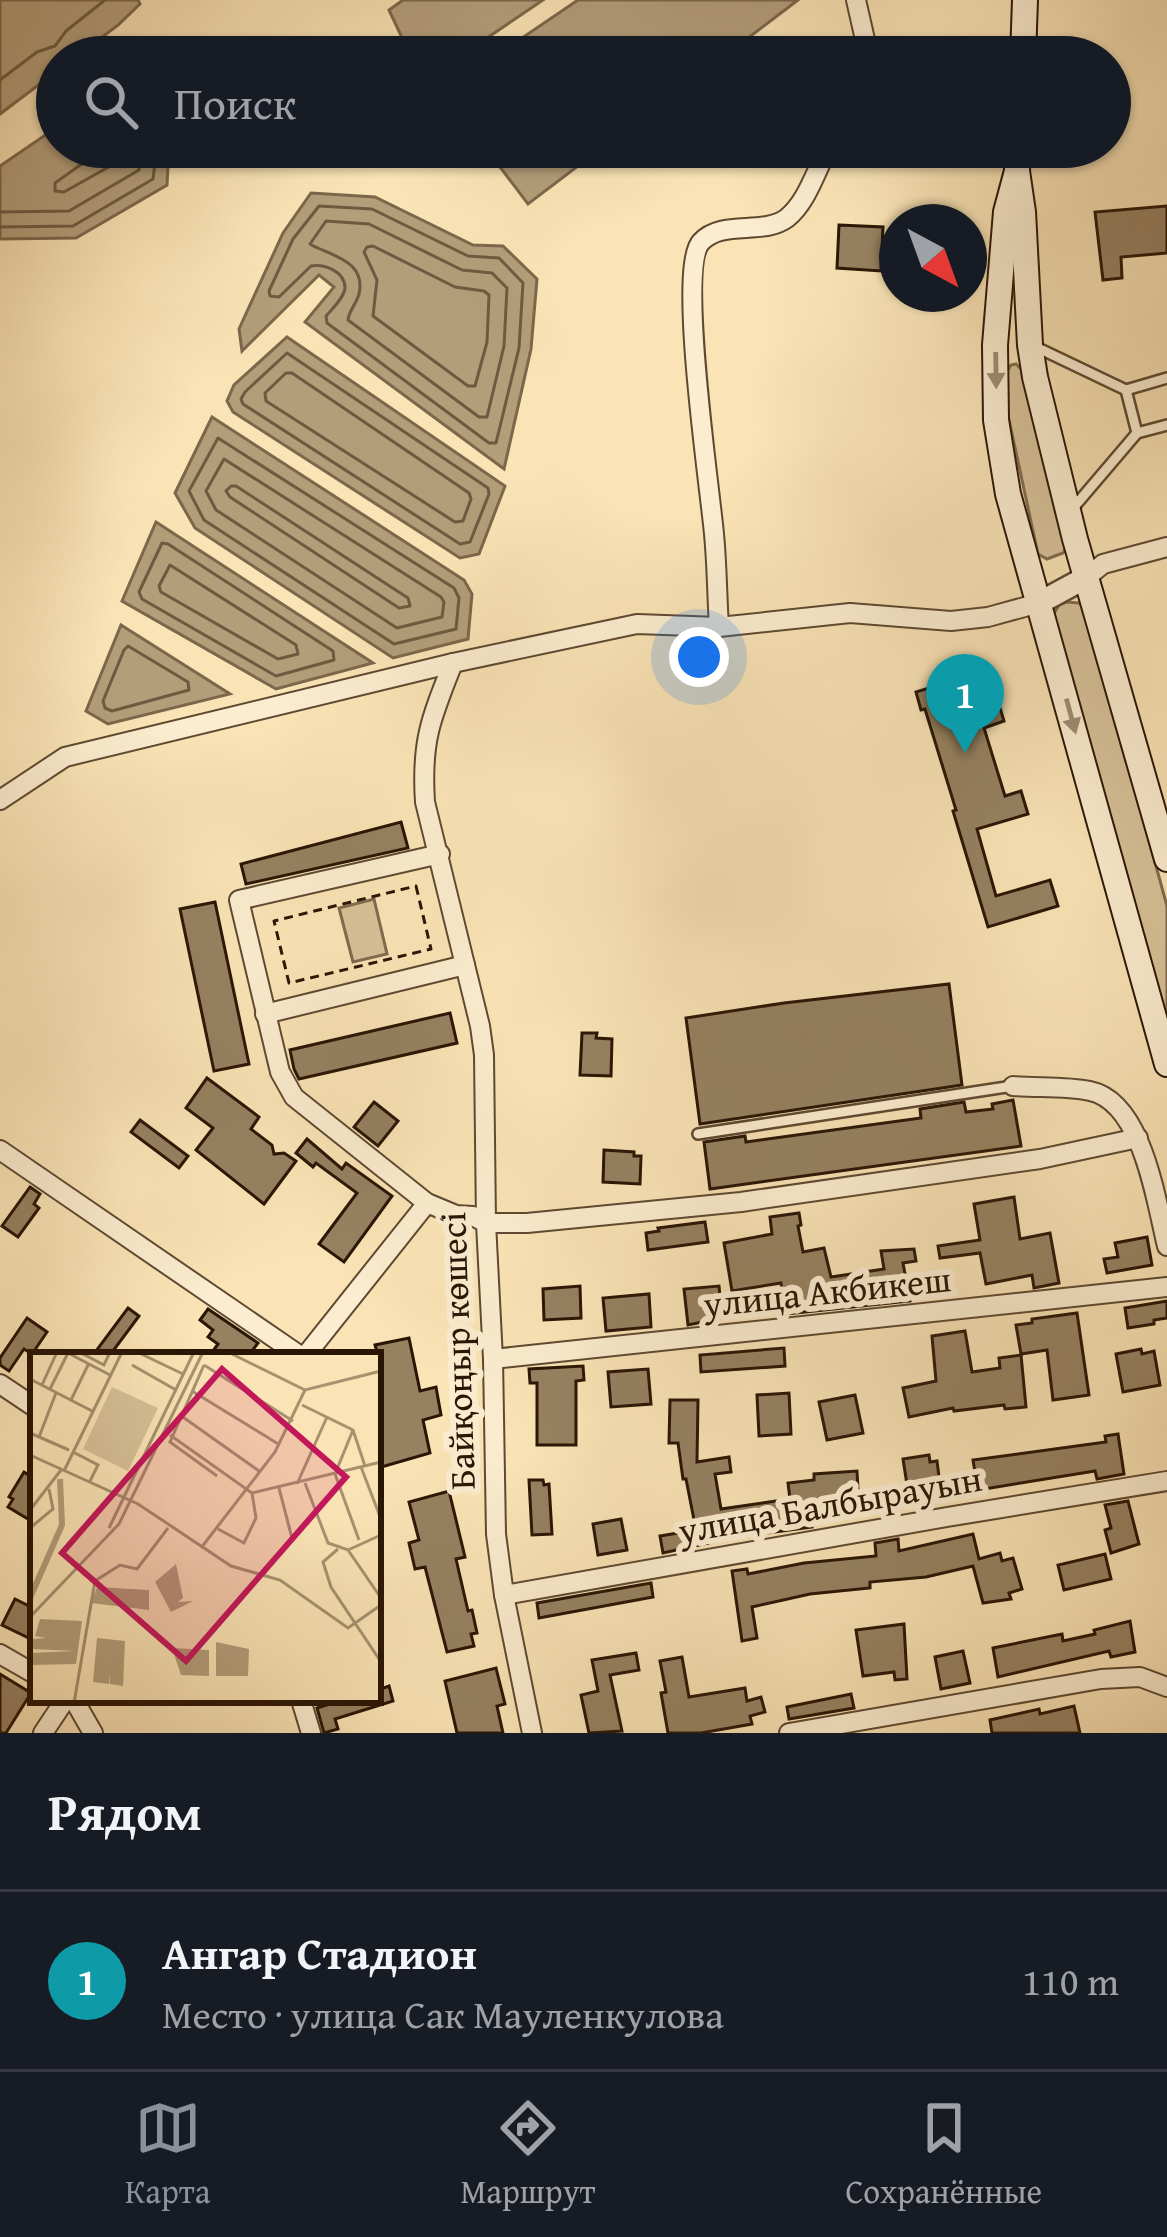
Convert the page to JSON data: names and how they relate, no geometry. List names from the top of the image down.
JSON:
{
  "streets": {
    "street": ["улица Акбикеш", "Байқоңыр көшесі", "улица Балбырауын"]
  },
  "crossings": [
    ["улица Акбикеш", "Байқоңыр көшесі"],
    ["Байқоңыр көшесі", "улица Балбырауын"]
  ],
  "north": "bottom right",
  "page": {
    "search": "Поиск",
    "pins": "1",
    "heading": "Рядом",
    "list": [
      {
        "mark": "1",
        "name": "Ангар Стадион",
        "note": "Место · улица Сак Мауленкулова",
        "value": "110 m"
      }
    ],
    "nav": ["Карта", "Маршрут", "Сохранённые"]
  }
}
